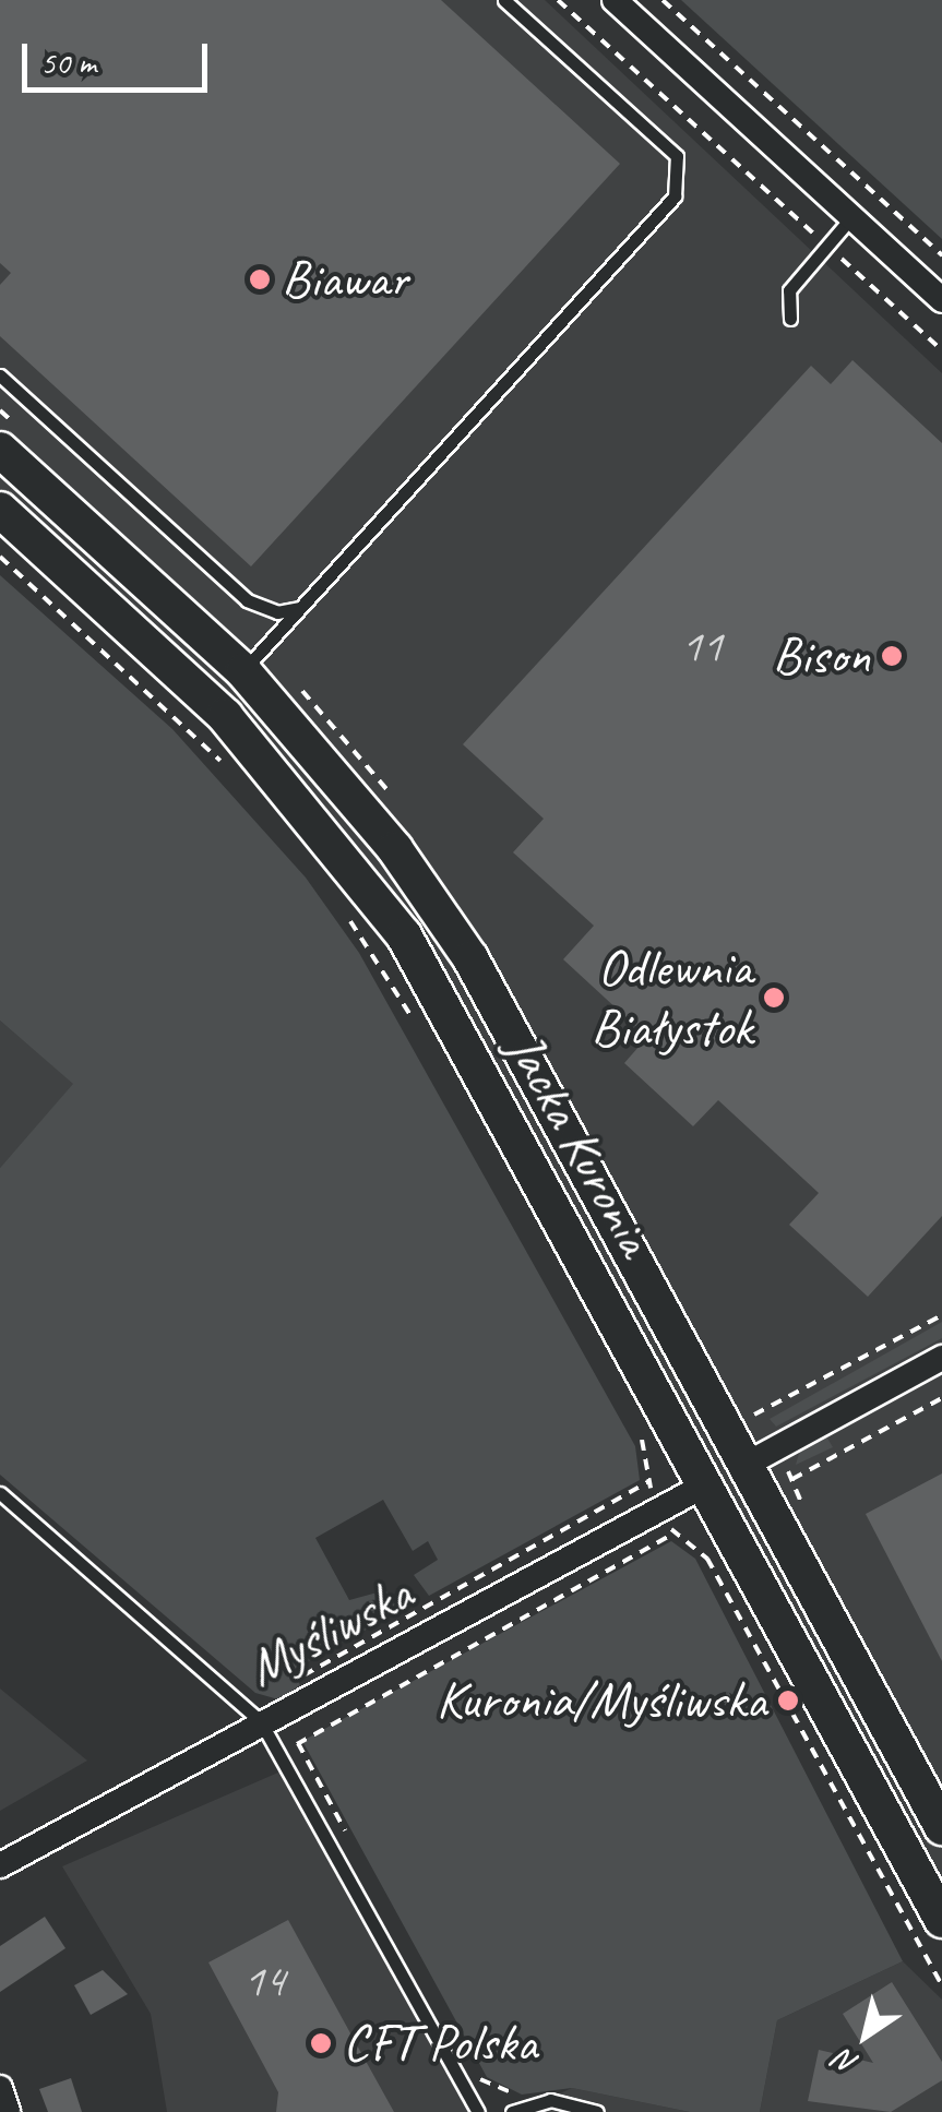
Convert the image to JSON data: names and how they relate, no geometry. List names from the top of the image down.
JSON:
{
  "streets": {
    "main road": ["Jacka Kuronia"],
    "street": ["Myśliwska"]
  },
  "crossings": [
    ["Jacka Kuronia", "Myśliwska"]
  ],
  "places": [
    "Biawar",
    "Bison",
    "Odlewnia Białystok",
    "Kuronia/Myśliwska",
    "CFT Polska"
  ],
  "house_numbers": ["11", "14"],
  "scale_bar": "50 m",
  "north": "bottom left"
}
